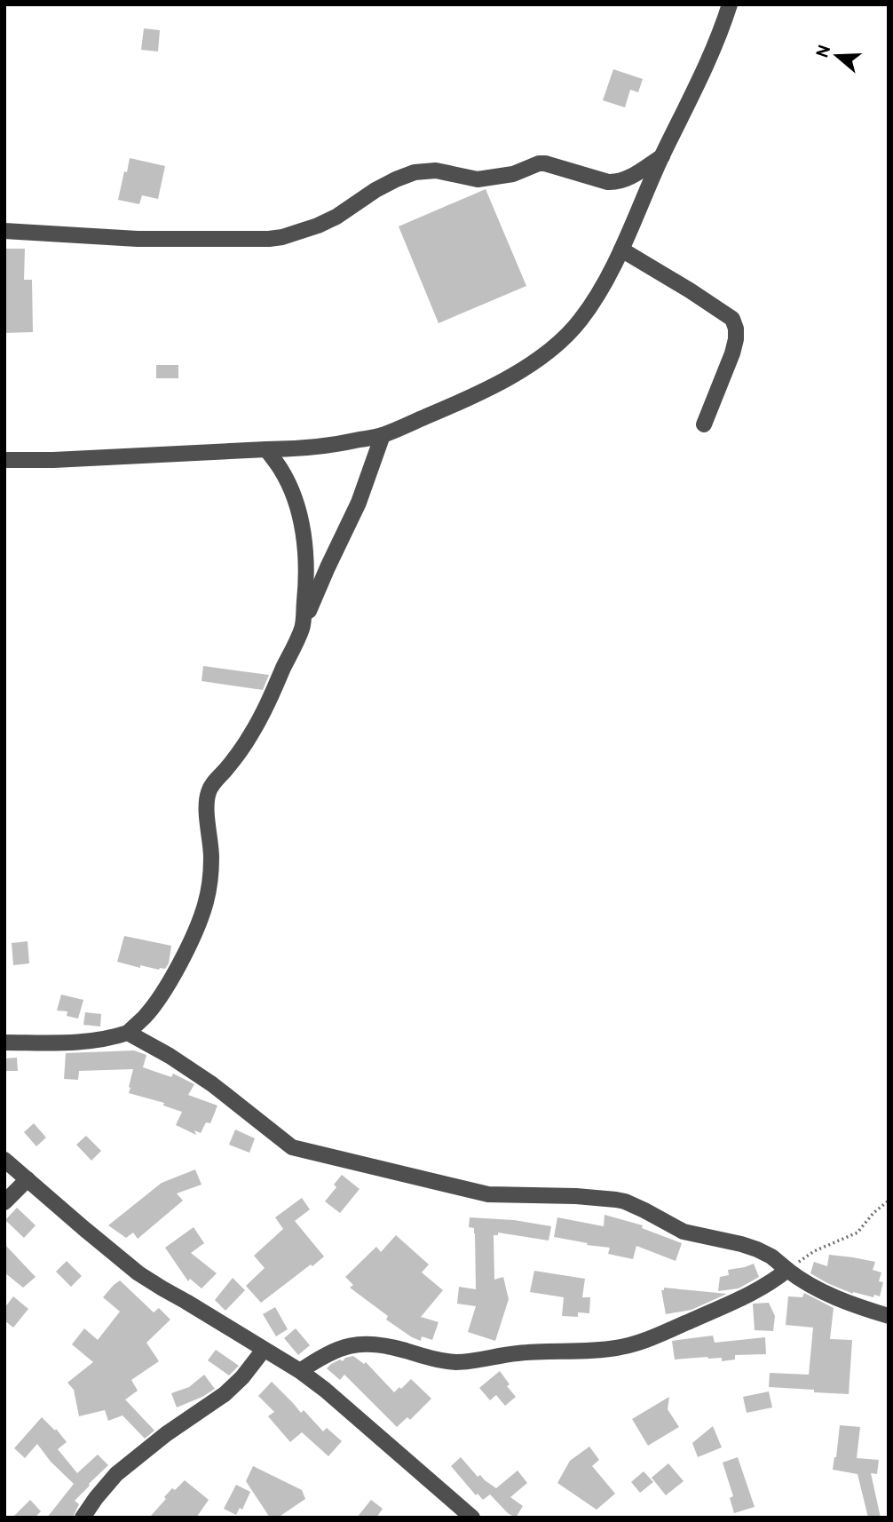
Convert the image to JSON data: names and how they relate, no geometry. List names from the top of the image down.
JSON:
{
  "north": "left"
}
